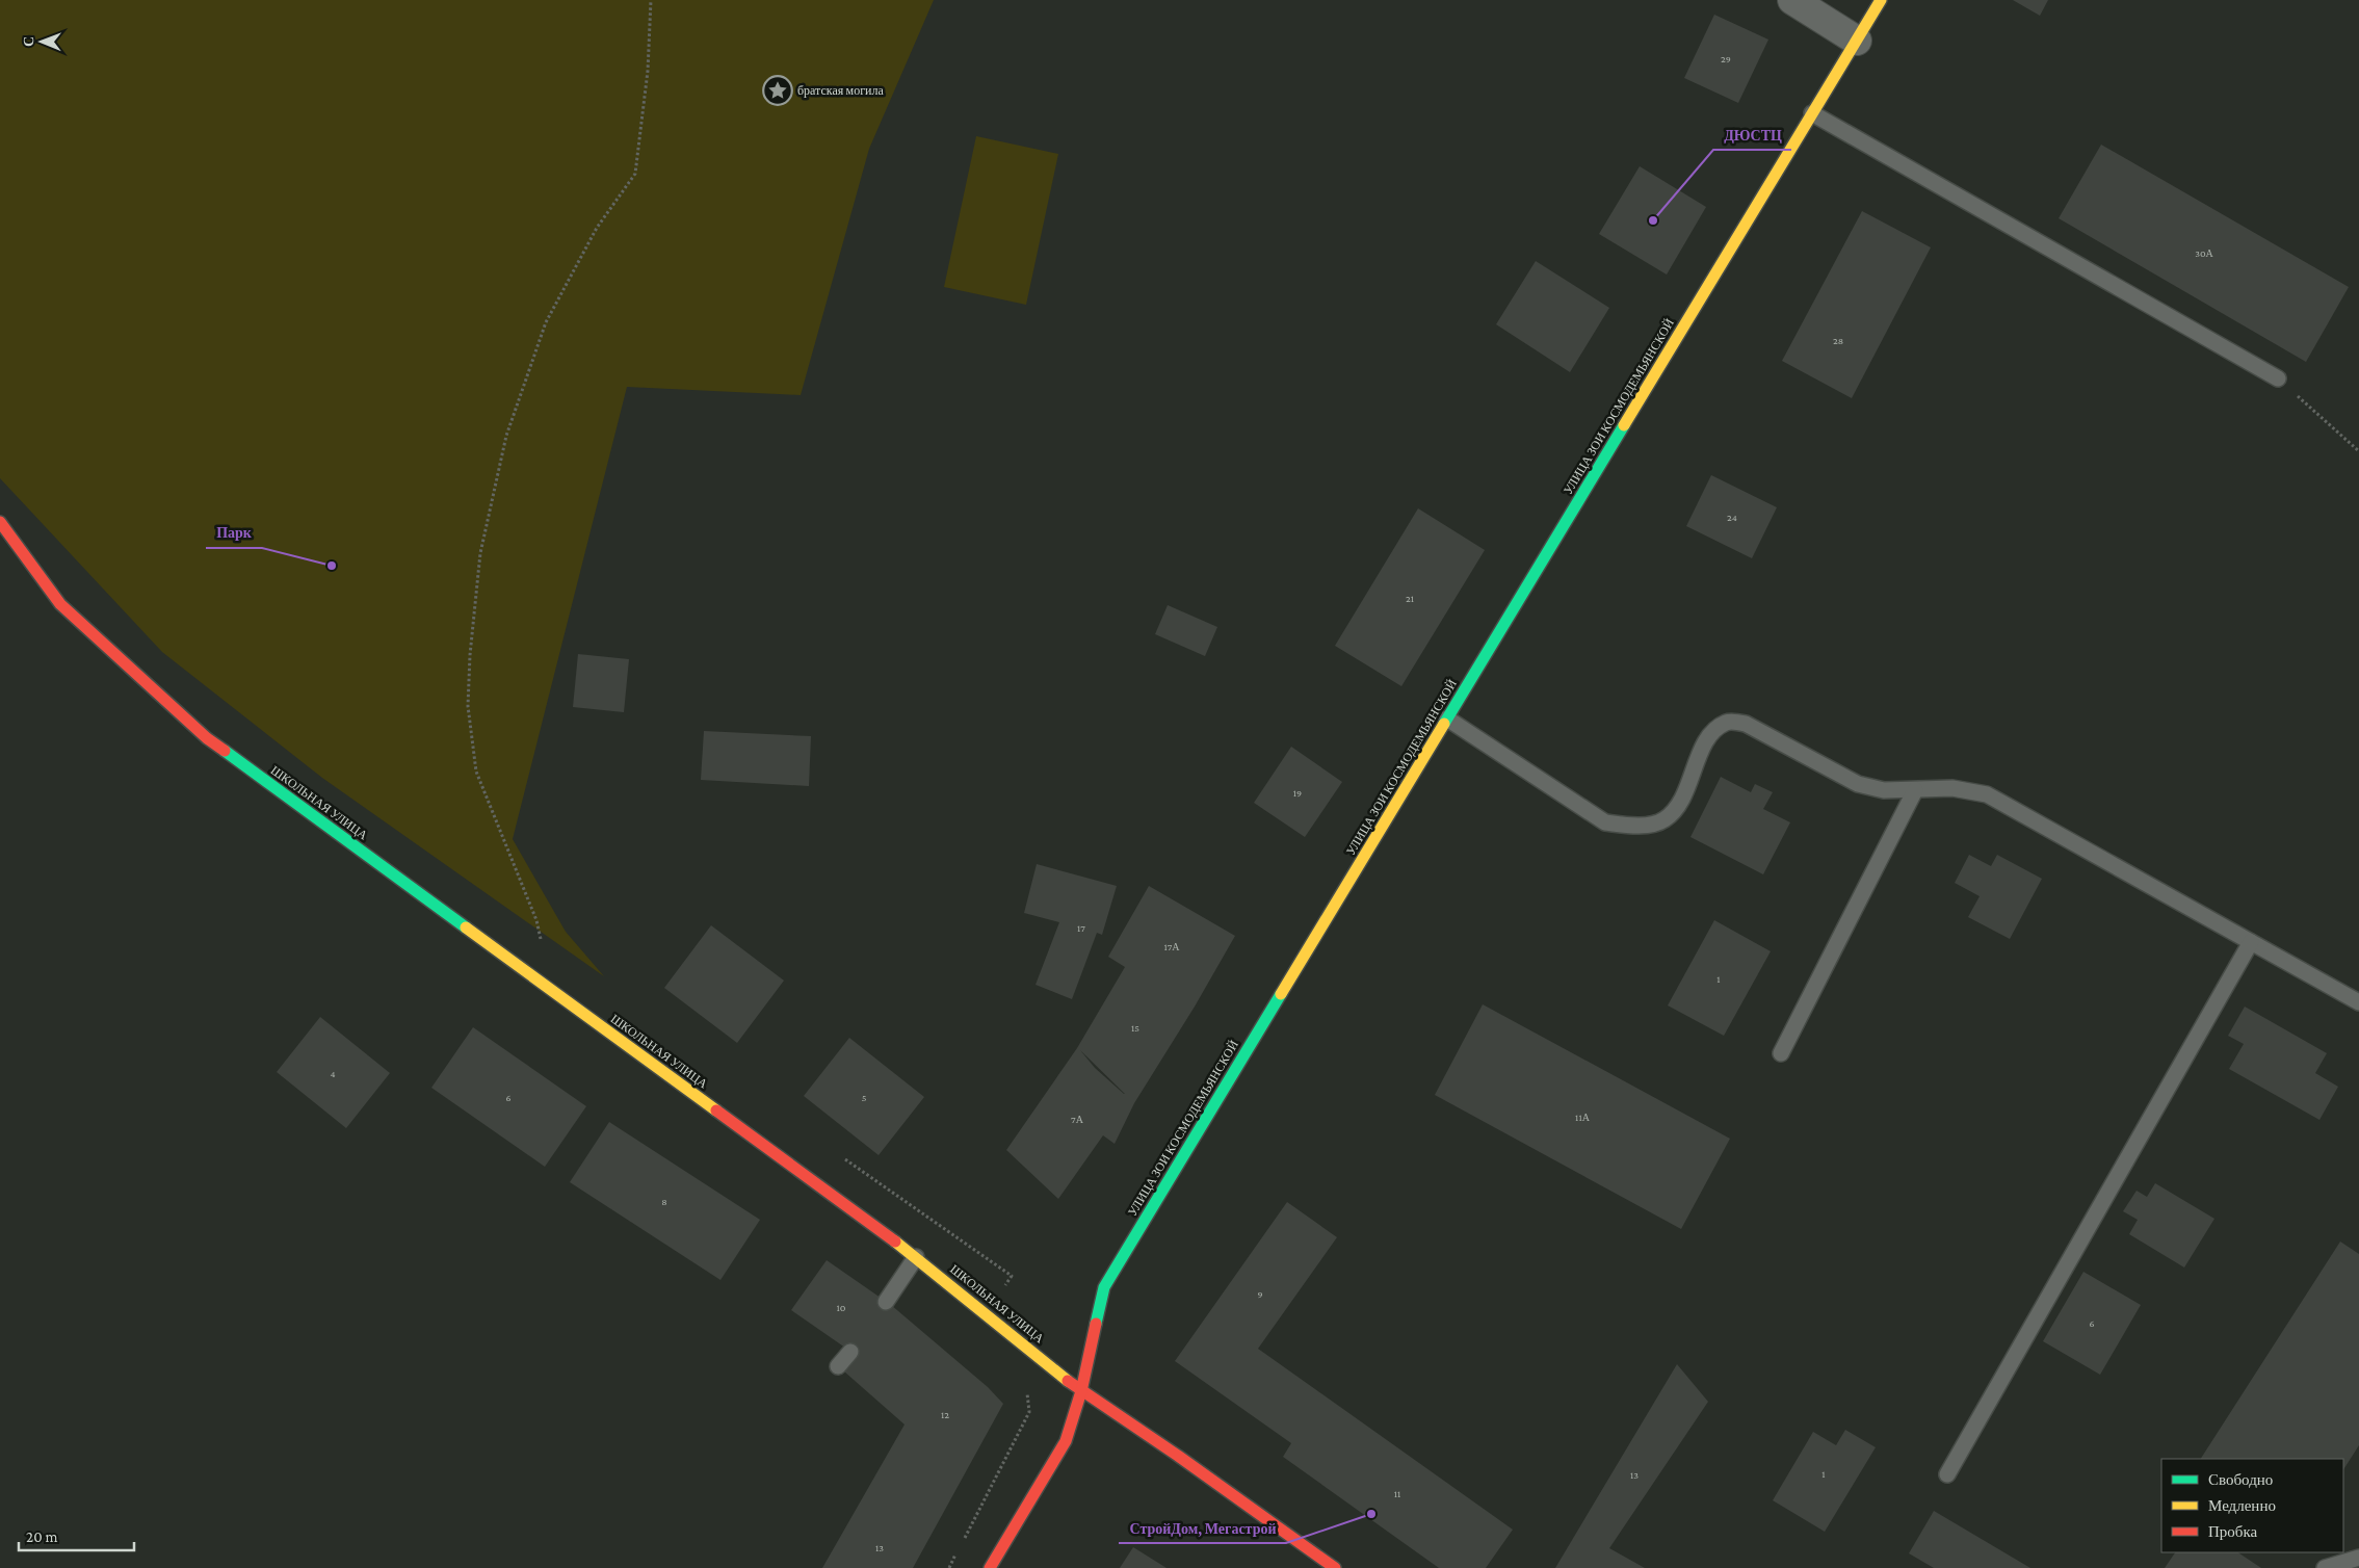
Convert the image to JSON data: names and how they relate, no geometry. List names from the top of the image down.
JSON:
{
  "streets": {
    "street": ["УЛИЦА ЗОИ КОСМОДЕМЬЯНСКОЙ", "ШКОЛЬНАЯ УЛИЦА"]
  },
  "crossings": [
    ["УЛИЦА ЗОИ КОСМОДЕМЬЯНСКОЙ", "ШКОЛЬНАЯ УЛИЦА"]
  ],
  "places": {
    "place": ["братская могила"],
    "other": ["ДЮСТЦ", "Парк", "СтройДом, Мегастрой"]
  },
  "house_numbers": [
    "29",
    "30А",
    "28",
    "24",
    "21",
    "19",
    "17",
    "17А",
    "1",
    "15",
    "4",
    "6",
    "5",
    "11А",
    "7А",
    "8",
    "9",
    "10",
    "6",
    "12",
    "1",
    "13",
    "11",
    "13"
  ],
  "legend": ["Свободно", "Медленно", "Пробка"],
  "scale_bar": "20 m",
  "north": "left"
}
